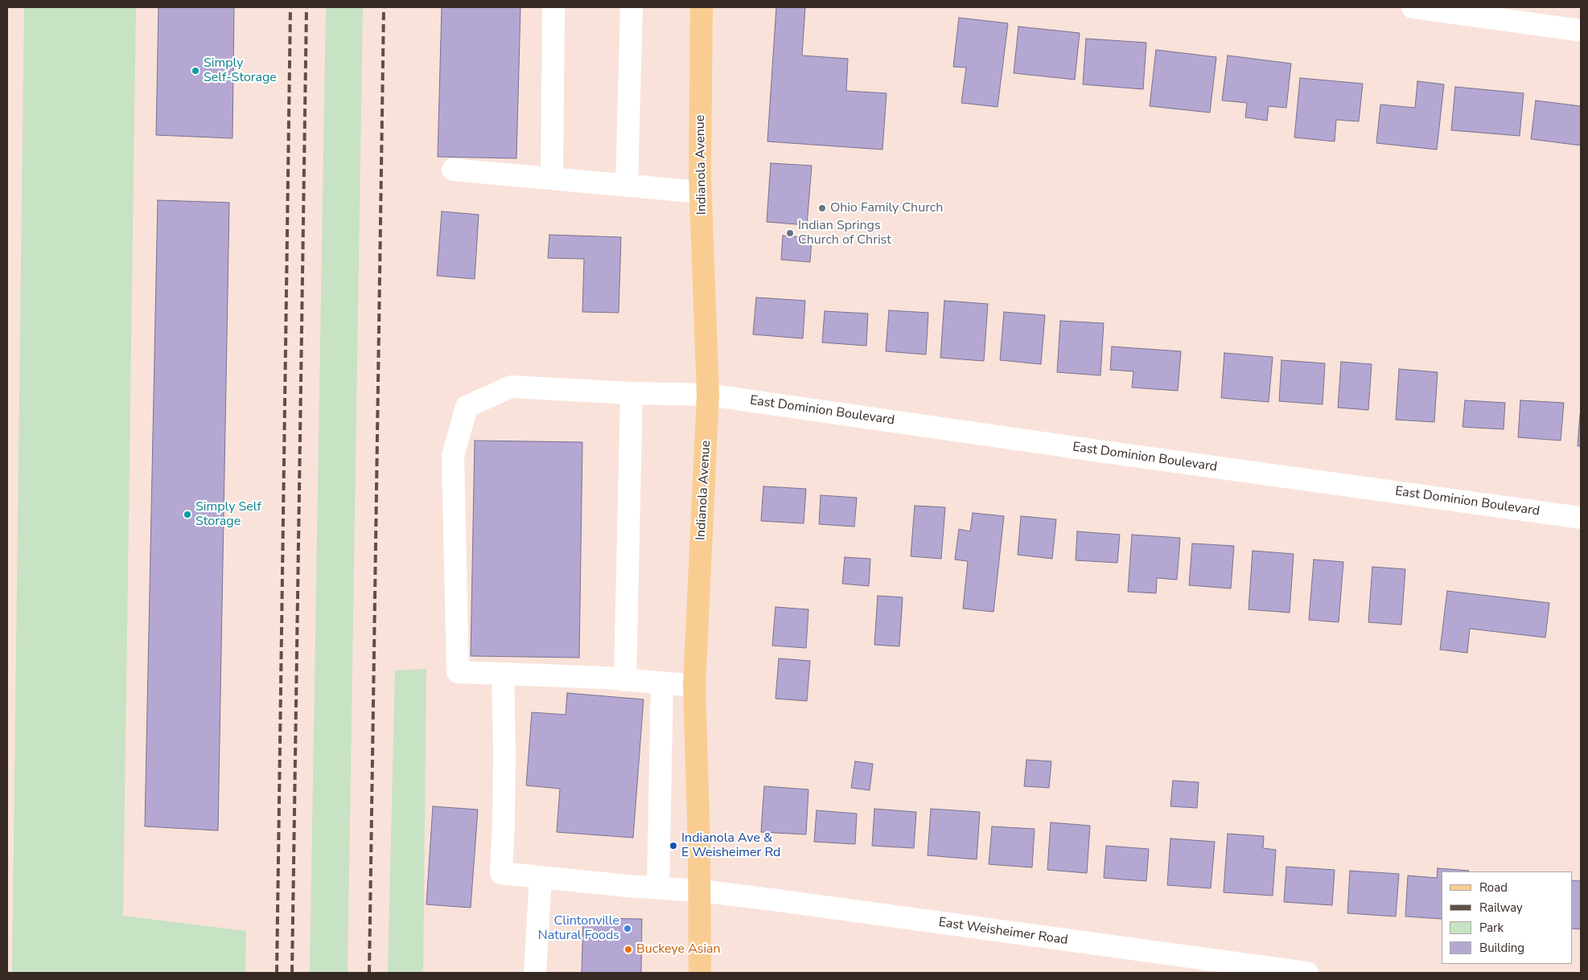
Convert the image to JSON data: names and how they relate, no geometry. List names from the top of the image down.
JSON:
{
  "streets": {
    "main road": ["Indianola Avenue"],
    "street": ["East Dominion Boulevard", "East Weisheimer Road"]
  },
  "crossings": [
    ["Indianola Avenue", "East Dominion Boulevard"],
    ["Indianola Avenue", "East Weisheimer Road"],
    ["East Dominion Boulevard", "East Weisheimer Road"]
  ],
  "places": [
    "Simply Self-Storage",
    "Ohio Family Church",
    "Indian Springs Church of Christ",
    "Simply Self Storage",
    "Indianola Ave & E Weisheimer Rd",
    "Clintonville Natural Foods",
    "Buckeye Asian"
  ],
  "legend": [
    "Road",
    "Railway",
    "Park",
    "Building"
  ]
}
